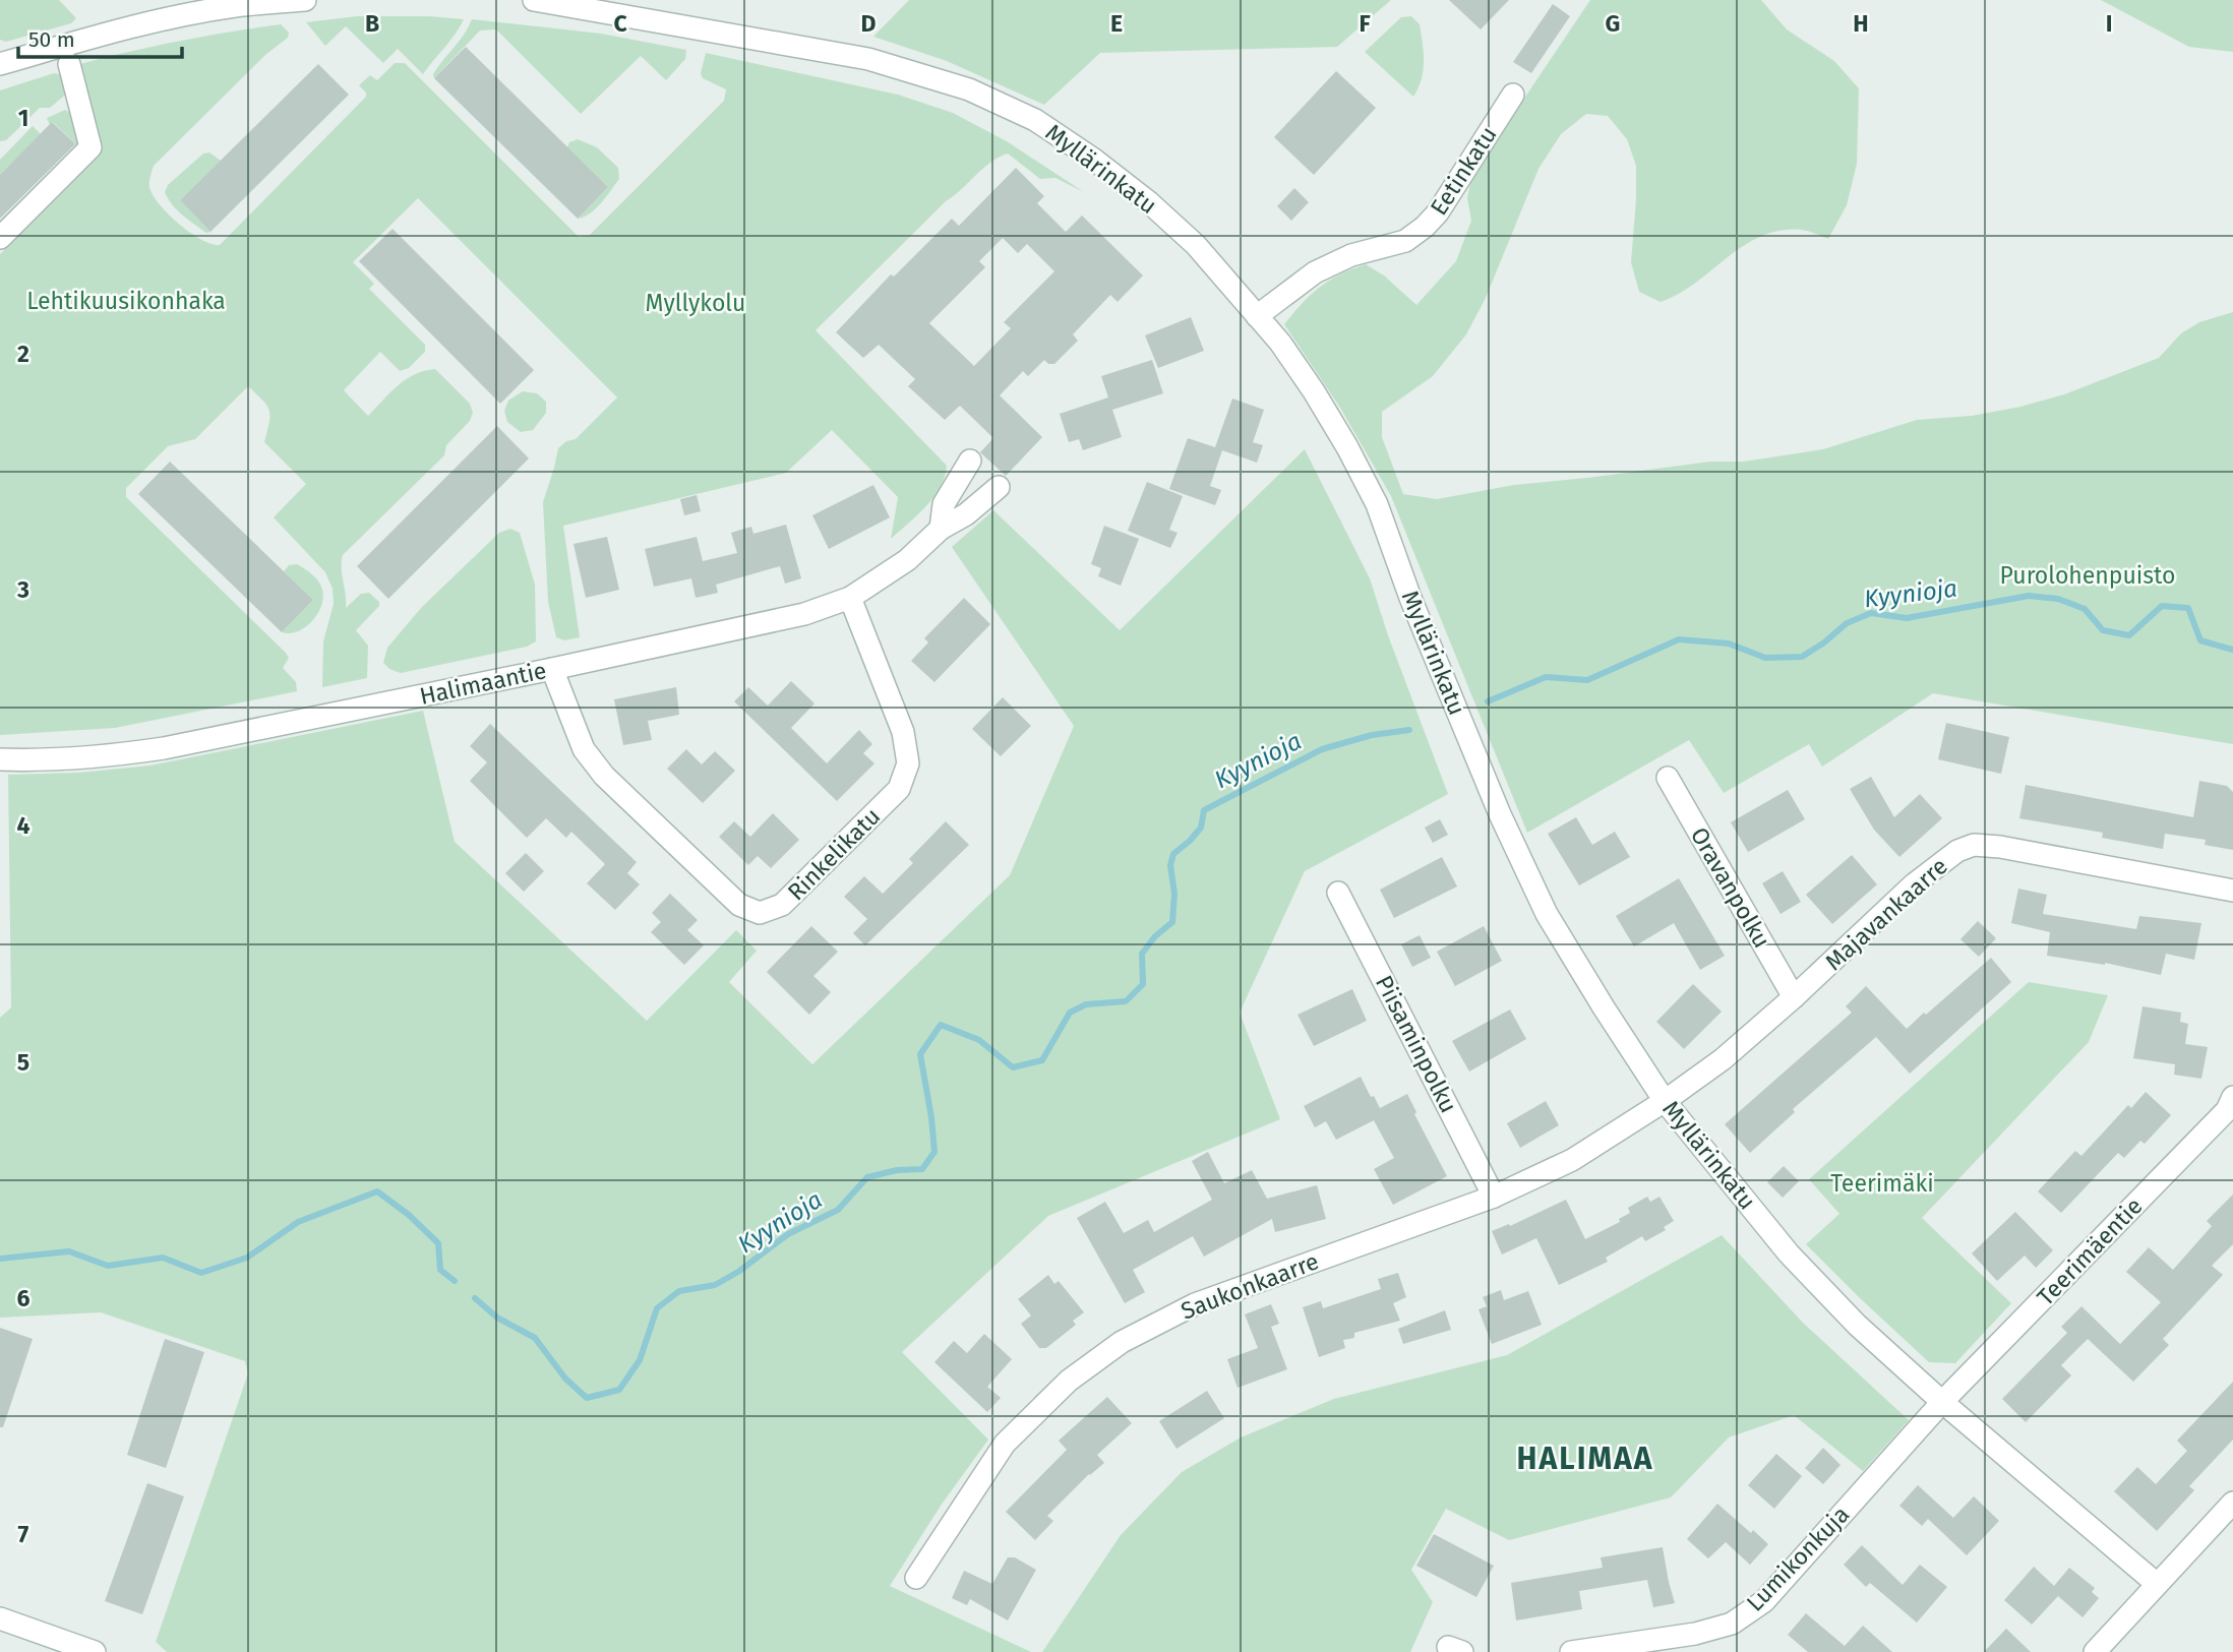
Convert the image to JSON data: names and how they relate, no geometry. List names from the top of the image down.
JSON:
{
  "streets": {
    "street": [
      "Myllärinkatu",
      "Eetinkatu",
      "Halimaantie",
      "Rinkelikatu",
      "Oravanpolku",
      "Majavankaarre",
      "Piisaminpolku",
      "Teerimäentie",
      "Saukonkaarre",
      "Lumikonkuja"
    ]
  },
  "crossings": [
    ["Myllärinkatu", "Eetinkatu"],
    ["Myllärinkatu", "Majavankaarre"],
    ["Myllärinkatu", "Teerimäentie"],
    ["Myllärinkatu", "Saukonkaarre"],
    ["Myllärinkatu", "Lumikonkuja"],
    ["Halimaantie", "Rinkelikatu"],
    ["Oravanpolku", "Majavankaarre"],
    ["Majavankaarre", "Saukonkaarre"],
    ["Piisaminpolku", "Saukonkaarre"],
    ["Teerimäentie", "Lumikonkuja"]
  ],
  "districts": ["HALIMAA"],
  "water": ["Kyynioja"],
  "parks": [
    "Lehtikuusikonhaka",
    "Myllykolu",
    "Purolohenpuisto",
    "Teerimäki"
  ],
  "scale_bar": "50 m",
  "grid": {
    "columns": [
      "B",
      "C",
      "D",
      "E",
      "F",
      "G",
      "H",
      "I"
    ],
    "rows": [
      "1",
      "2",
      "3",
      "4",
      "5",
      "6",
      "7"
    ]
  }
}
